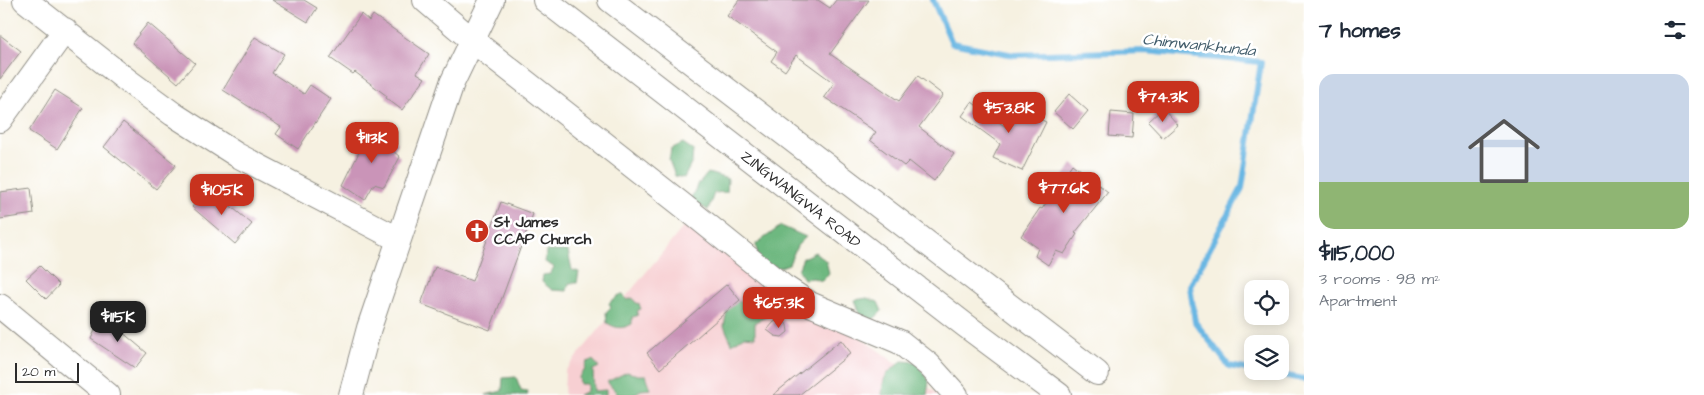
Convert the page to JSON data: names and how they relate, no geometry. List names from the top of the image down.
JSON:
{
  "streets": {
    "street": ["ZINGWANGWA ROAD"]
  },
  "water": ["Chimwankhunda"],
  "places": {
    "church": ["St James CCAP Church"]
  },
  "scale_bar": "20 m",
  "page": {
    "heading": "7 homes",
    "list": [
      {
        "name": "$115,000",
        "note": "3 rooms · 98 m² · Apartment"
      }
    ],
    "price": [
      "$74.3K",
      "$53.8K",
      "$113K",
      "$77.6K",
      "$105K",
      "$65.3K",
      "$115K"
    ],
    "scale": "20 m"
  }
}
